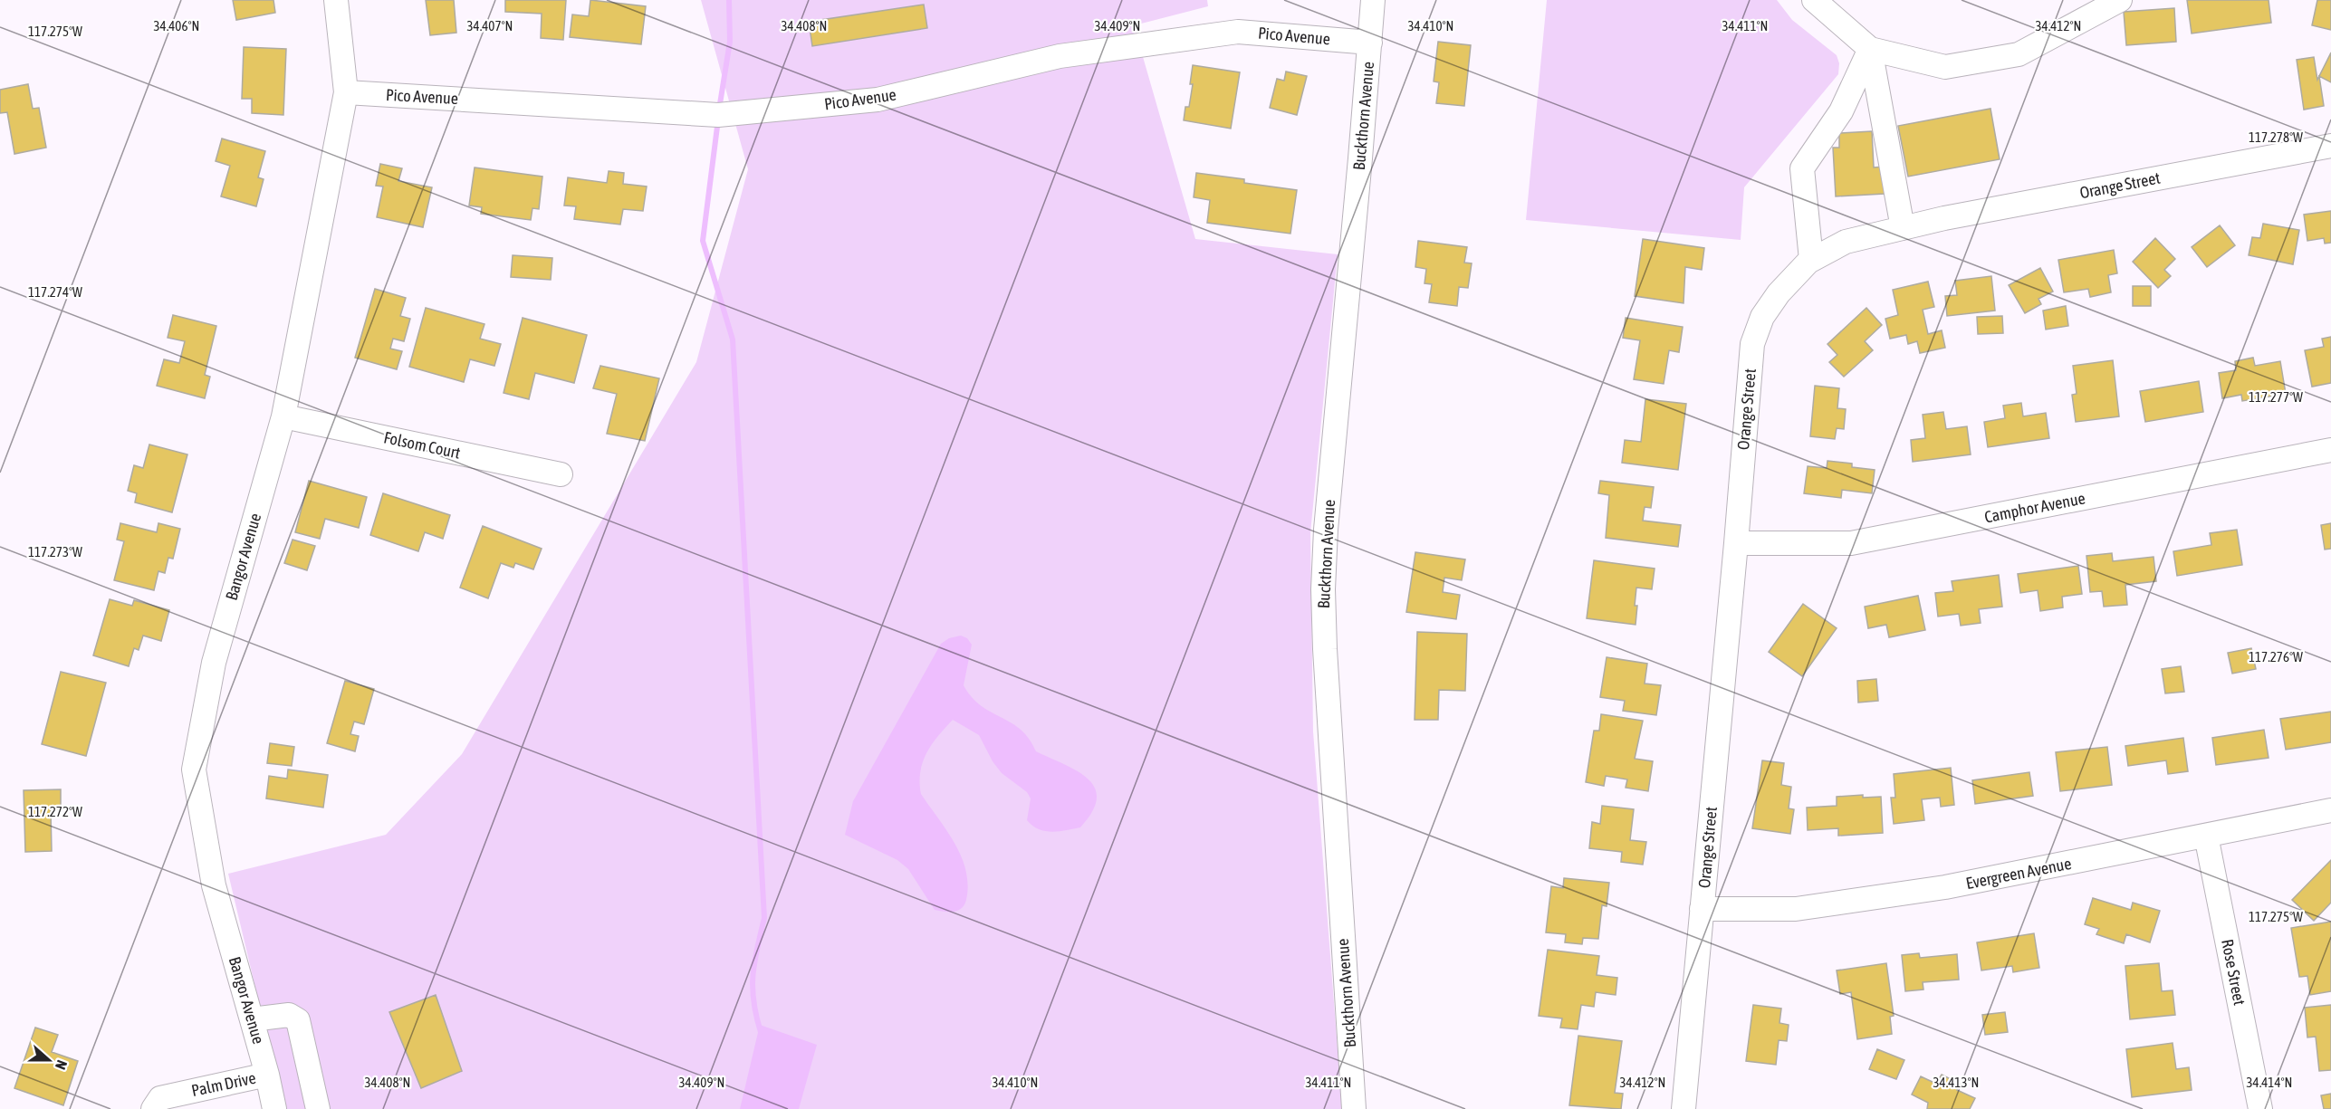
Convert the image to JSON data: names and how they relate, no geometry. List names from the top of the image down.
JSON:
{
  "streets": {
    "street": [
      "Pico Avenue",
      "Buckthorn Avenue",
      "Orange Street",
      "Folsom Court",
      "Camphor Avenue",
      "Bangor Avenue",
      "Evergreen Avenue",
      "Rose Street",
      "Palm Drive"
    ]
  },
  "crossings": [
    ["Pico Avenue", "Buckthorn Avenue"],
    ["Pico Avenue", "Bangor Avenue"],
    ["Orange Street", "Camphor Avenue"],
    ["Orange Street", "Evergreen Avenue"],
    ["Folsom Court", "Bangor Avenue"],
    ["Bangor Avenue", "Palm Drive"],
    ["Evergreen Avenue", "Rose Street"]
  ],
  "north": "right",
  "coordinates": [
    "34.407°N",
    "34.409°N",
    "34.412°N",
    "34.406°N",
    "34.408°N",
    "34.410°N",
    "34.411°N",
    "117.275°W",
    "117.278°W",
    "117.274°W",
    "117.277°W",
    "117.273°W",
    "117.276°W",
    "117.272°W",
    "34.413°N",
    "34.414°N"
  ]
}
